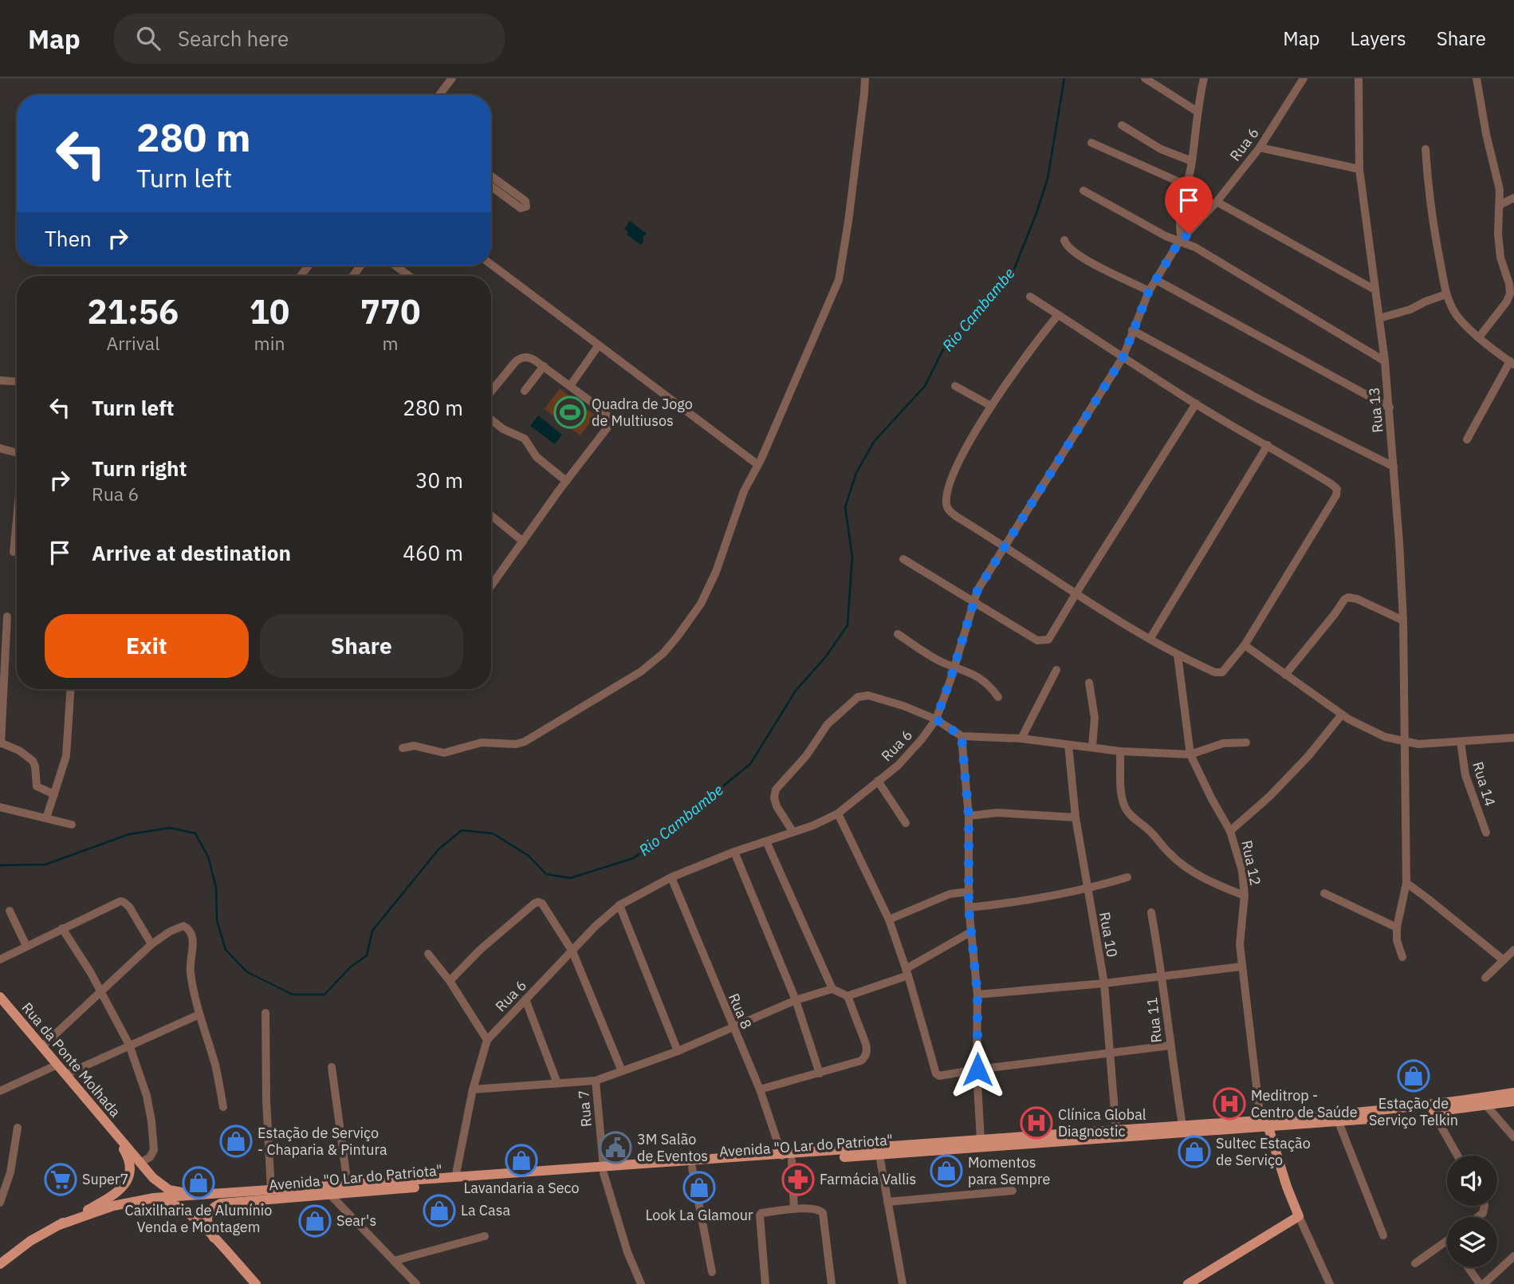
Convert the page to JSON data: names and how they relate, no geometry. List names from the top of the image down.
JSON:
{
  "streets": {
    "main road": ["Rua da Ponte Molhada", "Avenida \"O Lar do Patriota\""],
    "street": [
      "Rua 6",
      "Rua 13",
      "Rua 14",
      "Rua 12",
      "Rua 10",
      "Rua 8",
      "Rua 11",
      "Rua 7"
    ]
  },
  "crossings": [
    ["Rua 6", "Rua 8"],
    ["Rua 6", "Avenida \"O Lar do Patriota\""],
    ["Rua 12", "Avenida \"O Lar do Patriota\""],
    ["Rua 10", "Avenida \"O Lar do Patriota\""],
    ["Rua 8", "Avenida \"O Lar do Patriota\""],
    ["Rua 11", "Avenida \"O Lar do Patriota\""],
    ["Rua da Ponte Molhada", "Avenida \"O Lar do Patriota\""],
    ["Rua 7", "Avenida \"O Lar do Patriota\""]
  ],
  "water": ["Rio Cambambe"],
  "places": {
    "sports": ["Quadra de Jogo de Multiusos"],
    "shop": [
      "Estação de Serviço Telkin",
      "Estação de Serviço - Chaparia & Pintura",
      "Sultec Estação de Serviço",
      "Lavandaria a Seco",
      "Momentos para Sempre",
      "Caixilharia de Alumínio Venda e Montagem",
      "Look La Glamour",
      "La Casa",
      "Sear's"
    ],
    "hospital": ["Meditrop - Centro de Saúde", "Clínica Global Diagnostic"],
    "public building": ["3M Salão de Eventos"],
    "supermarket": ["Super7"],
    "pharmacy": ["Farmácia Vallis"]
  },
  "page": {
    "header": "Map",
    "search": "Search here",
    "nav": ["Map", "Layers", "Share"],
    "turn": ["280 m", "Turn left"],
    "then": "Then",
    "eta": [
      "21:56",
      "Arrival",
      "10",
      "min",
      "770",
      "m"
    ],
    "list": [
      {
        "name": "Turn left",
        "value": "280 m"
      },
      {
        "name": "Turn right",
        "note": "Rua 6",
        "value": "30 m"
      },
      {
        "name": "Arrive at destination",
        "value": "460 m"
      }
    ],
    "buttons": ["Exit", "Share"]
  }
}
